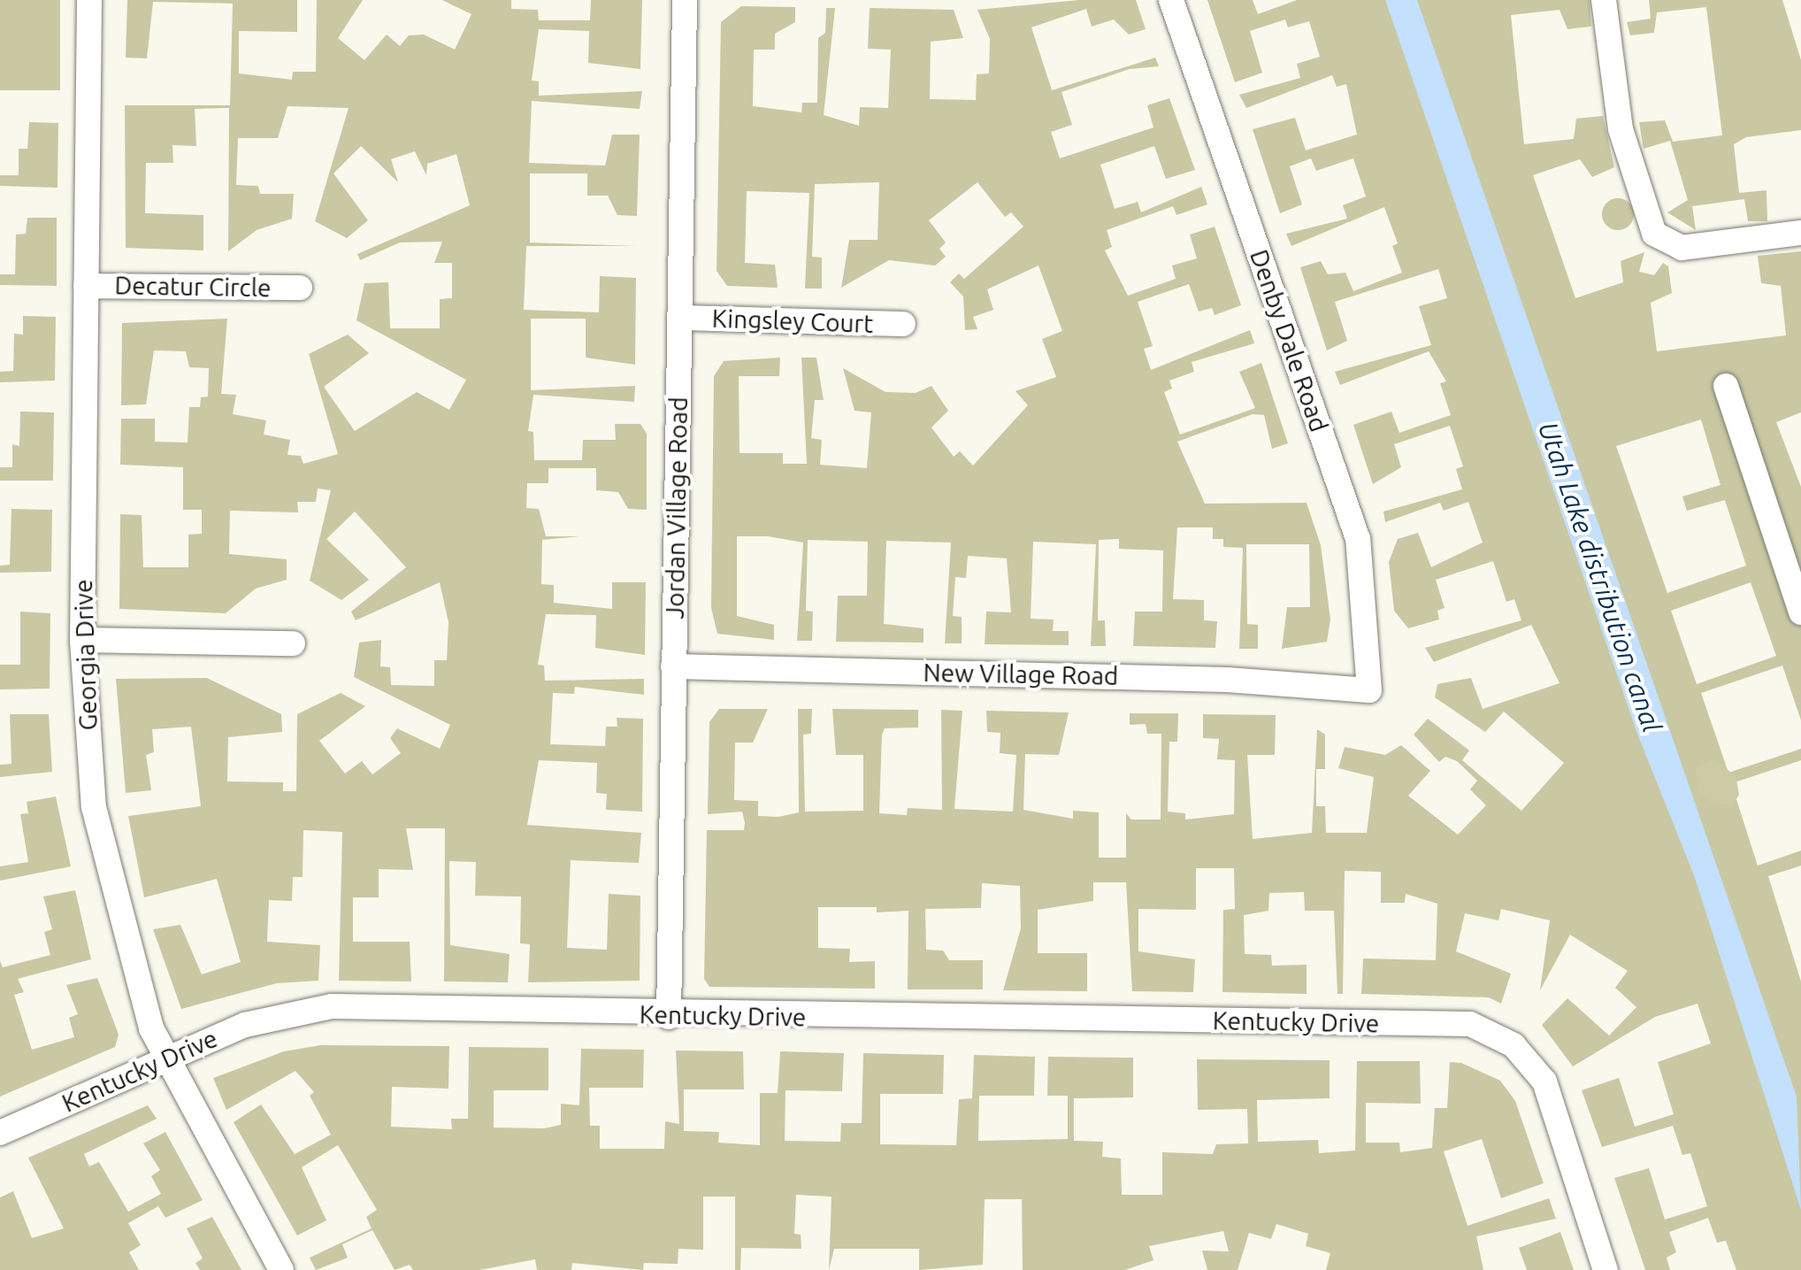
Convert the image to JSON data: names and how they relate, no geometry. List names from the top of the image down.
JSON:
{
  "streets": {
    "street": [
      "Decatur Circle",
      "Kingsley Court",
      "Denby Dale Road",
      "Jordan Village Road",
      "Georgia Drive",
      "New Village Road",
      "Kentucky Drive"
    ]
  },
  "crossings": [
    ["Decatur Circle", "Georgia Drive"],
    ["Kingsley Court", "Jordan Village Road"],
    ["Denby Dale Road", "New Village Road"],
    ["Jordan Village Road", "New Village Road"],
    ["Jordan Village Road", "Kentucky Drive"],
    ["Georgia Drive", "Kentucky Drive"]
  ],
  "water": ["Utah Lake distribution canal"]
}
